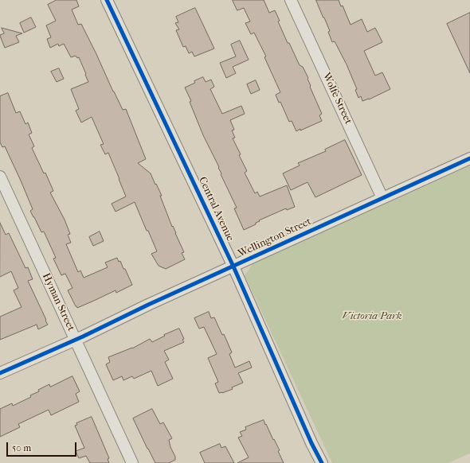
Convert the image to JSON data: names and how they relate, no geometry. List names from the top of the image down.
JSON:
{
  "streets": {
    "street": [
      "Wolfe Street",
      "Central Avenue",
      "Wellington Street",
      "Hyman Street"
    ]
  },
  "crossings": [
    ["Wolfe Street", "Wellington Street"],
    ["Central Avenue", "Wellington Street"],
    ["Wellington Street", "Hyman Street"]
  ],
  "parks": ["Victoria Park"],
  "scale_bar": "50 m"
}
